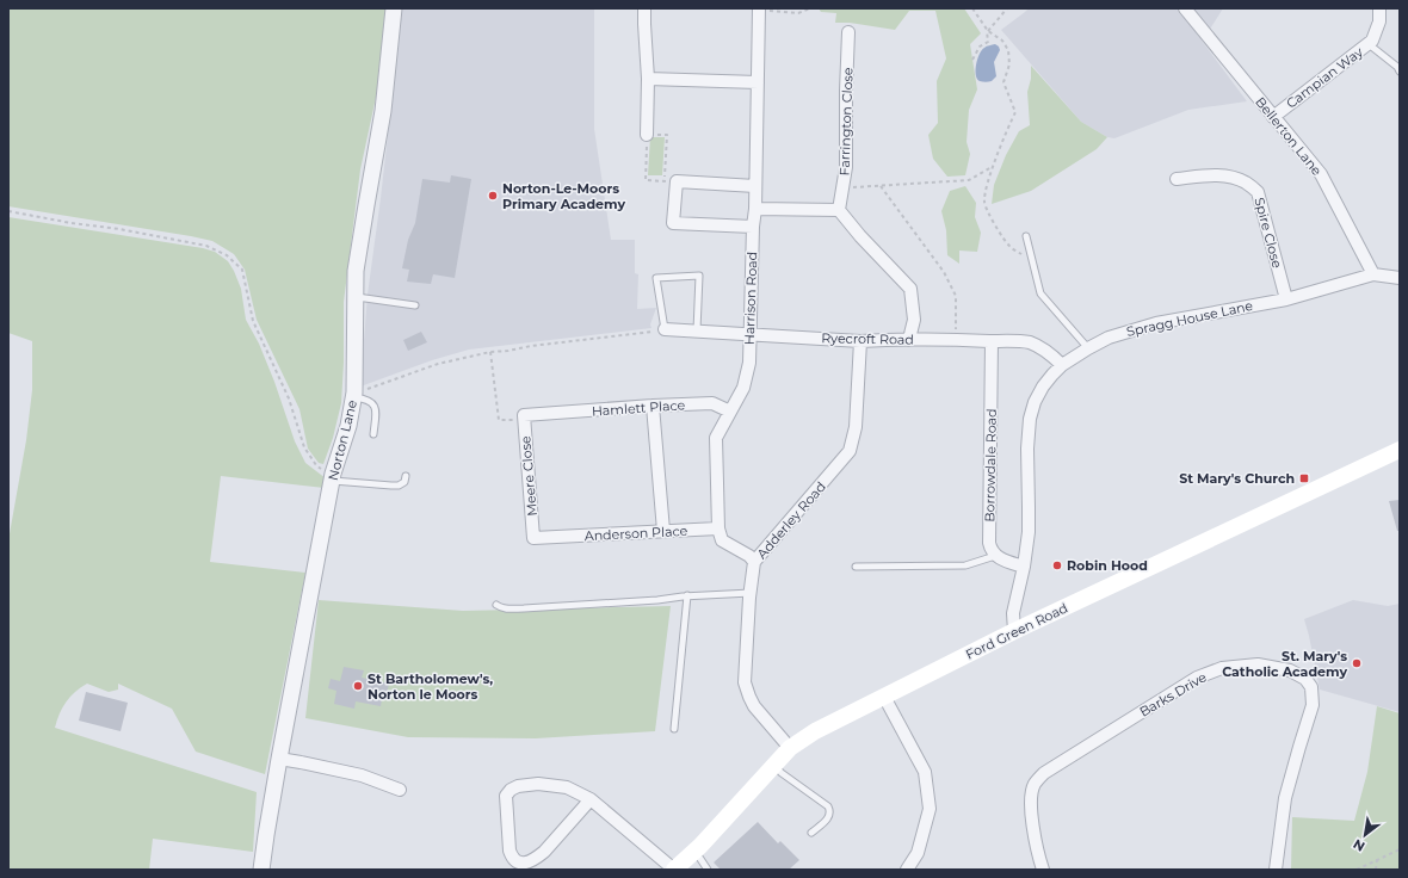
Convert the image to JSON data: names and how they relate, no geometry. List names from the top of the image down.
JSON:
{
  "streets": {
    "main road": ["Ford Green Road"],
    "street": [
      "Campian Way",
      "Farrington Close",
      "Bellerton Lane",
      "Spire Close",
      "Harrison Road",
      "Spragg House Lane",
      "Ryecroft Road",
      "Hamlett Place",
      "Norton Lane",
      "Borrowdale Road",
      "Meere Close",
      "Adderley Road",
      "Anderson Place",
      "Barks Drive"
    ]
  },
  "crossings": [
    ["Campian Way", "Bellerton Lane"],
    ["Bellerton Lane", "Spragg House Lane"],
    ["Spire Close", "Spragg House Lane"],
    ["Harrison Road", "Ryecroft Road"],
    ["Harrison Road", "Hamlett Place"],
    ["Harrison Road", "Anderson Place"],
    ["Spragg House Lane", "Ryecroft Road"],
    ["Spragg House Lane", "Ford Green Road"],
    ["Ryecroft Road", "Borrowdale Road"],
    ["Ryecroft Road", "Adderley Road"],
    ["Hamlett Place", "Meere Close"],
    ["Meere Close", "Anderson Place"],
    ["Adderley Road", "Ford Green Road"]
  ],
  "places": {
    "other": [
      "Norton-Le-Moors Primary Academy",
      "Robin Hood",
      "St. Mary's Catholic Academy",
      "St Bartholomew's, Norton le Moors"
    ],
    "transit": ["St Mary's Church"]
  },
  "north": "bottom left"
}
